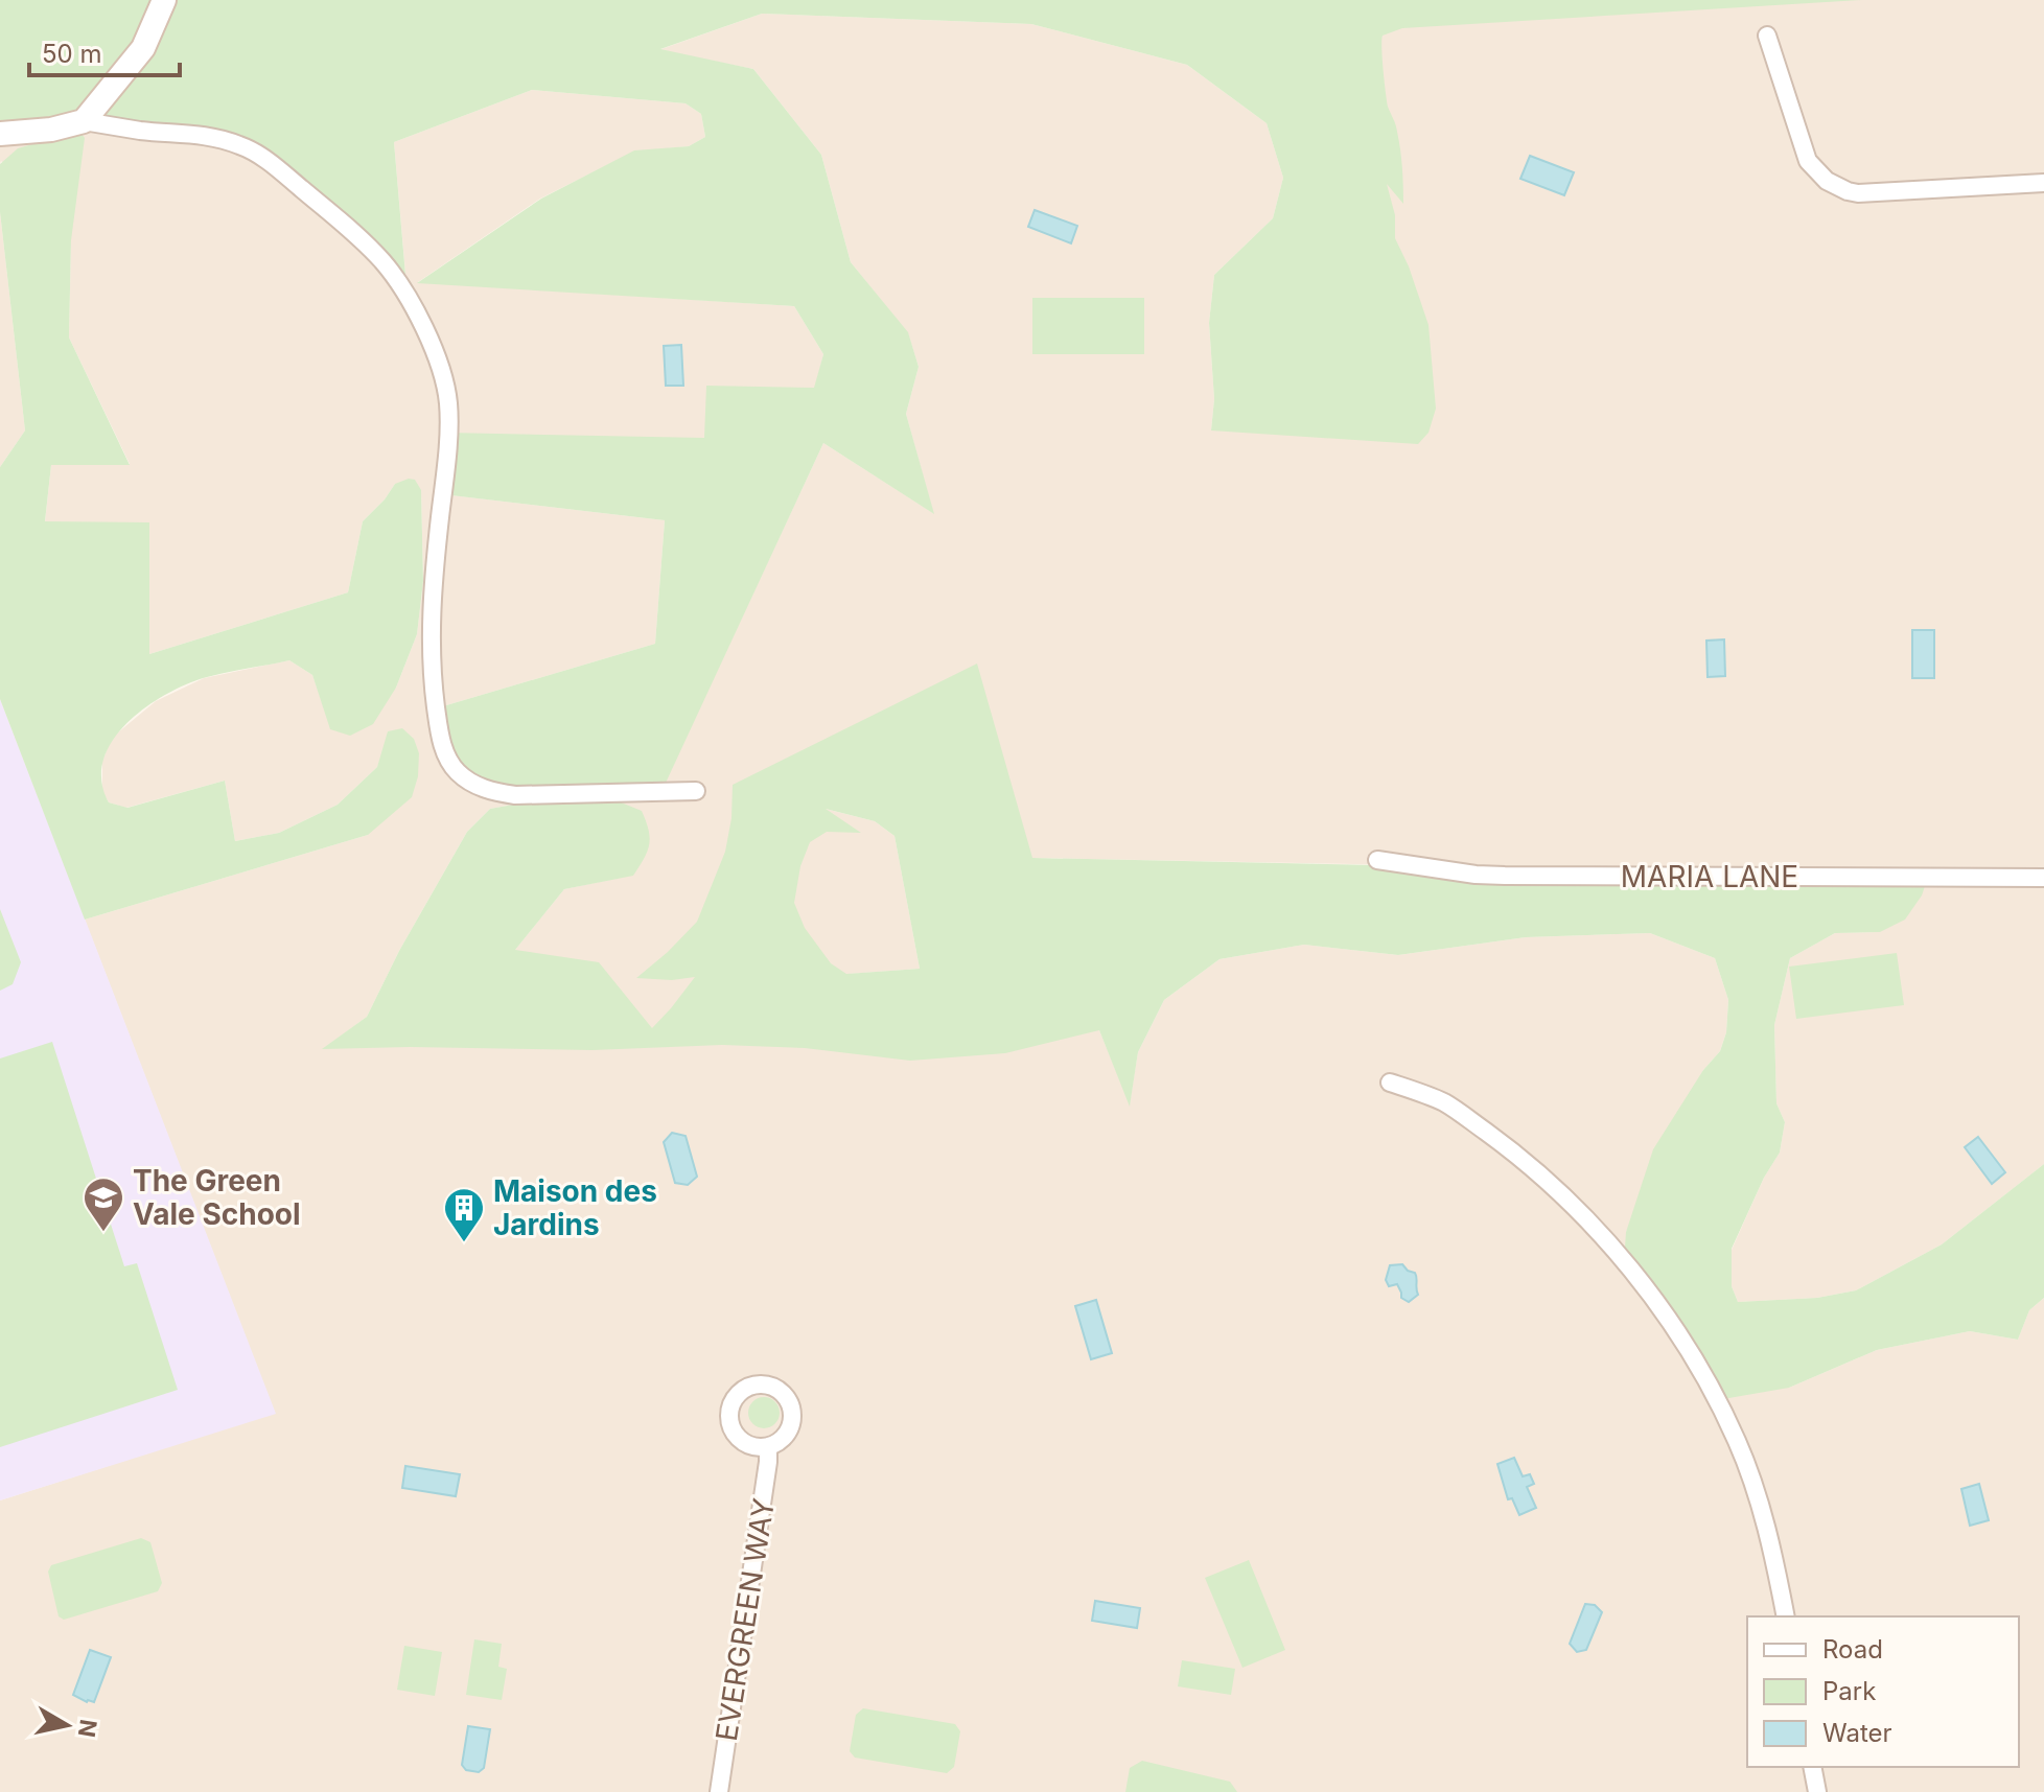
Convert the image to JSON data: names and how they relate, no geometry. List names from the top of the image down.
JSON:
{
  "streets": {
    "street": ["MARIA LANE", "EVERGREEN WAY"]
  },
  "places": {
    "school or university": ["The Green Vale School"],
    "building": ["Maison des Jardins"]
  },
  "legend": ["Road", "Park", "Water"],
  "scale_bar": "50 m",
  "north": "right"
}
